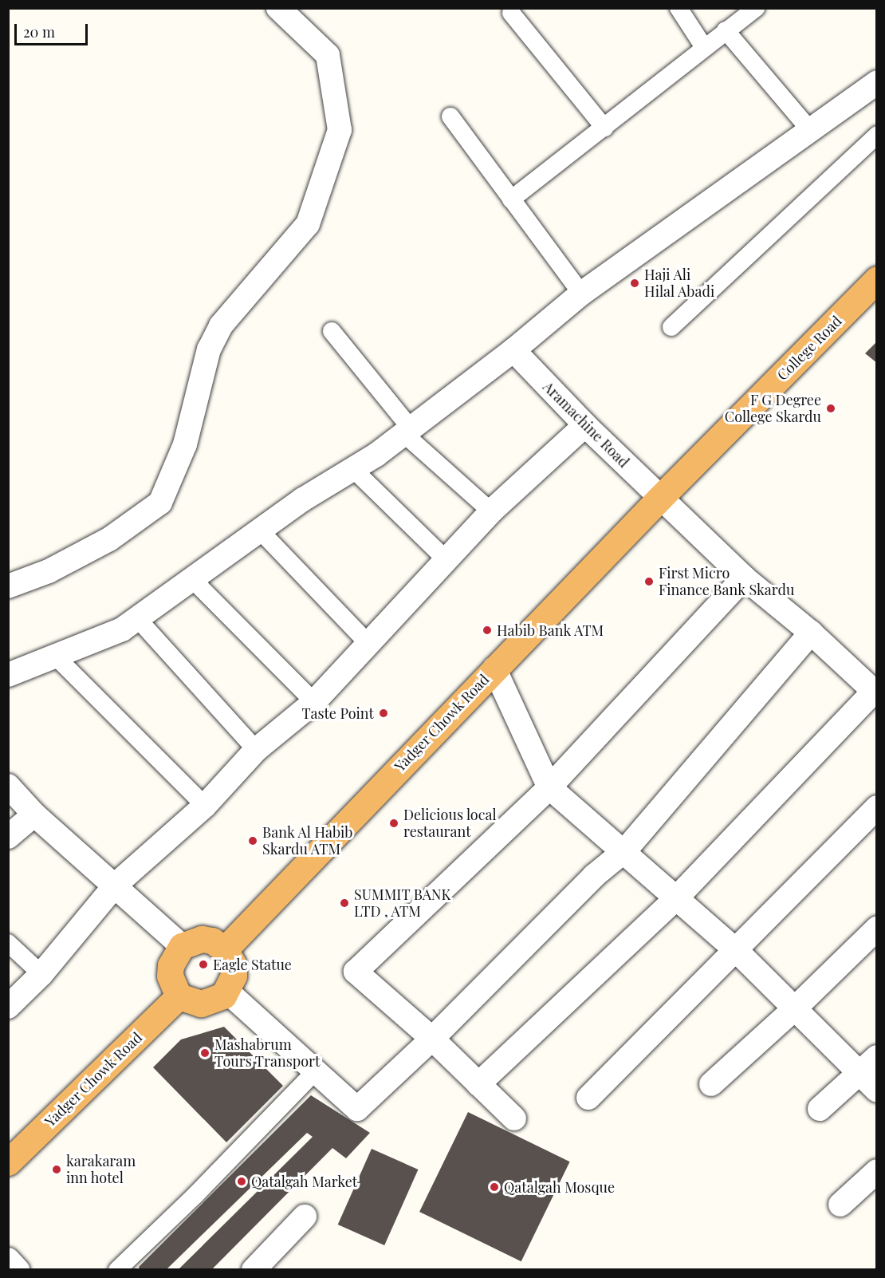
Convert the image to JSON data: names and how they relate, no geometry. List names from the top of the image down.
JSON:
{
  "streets": {
    "highway": ["College Road", "Yadger Chowk Road"],
    "street": ["Aramachine Road"]
  },
  "crossings": [
    ["College Road", "Aramachine Road"],
    ["College Road", "Yadger Chowk Road"],
    ["Aramachine Road", "Yadger Chowk Road"]
  ],
  "places": [
    "Haji Ali Hilal Abadi",
    "F G Degree College Skardu",
    "First Micro Finance Bank Skardu",
    "Habib Bank ATM",
    "Taste Point",
    "Delicious local restaurant",
    "Bank Al Habib Skardu ATM",
    "SUMMIT BANK LTD , ATM",
    "Eagle Statue",
    "Mashabrum Tours Transport",
    "karakaram inn hotel",
    "Qatalgah Market",
    "Qatalgah Mosque"
  ],
  "scale_bar": "20 m"
}
